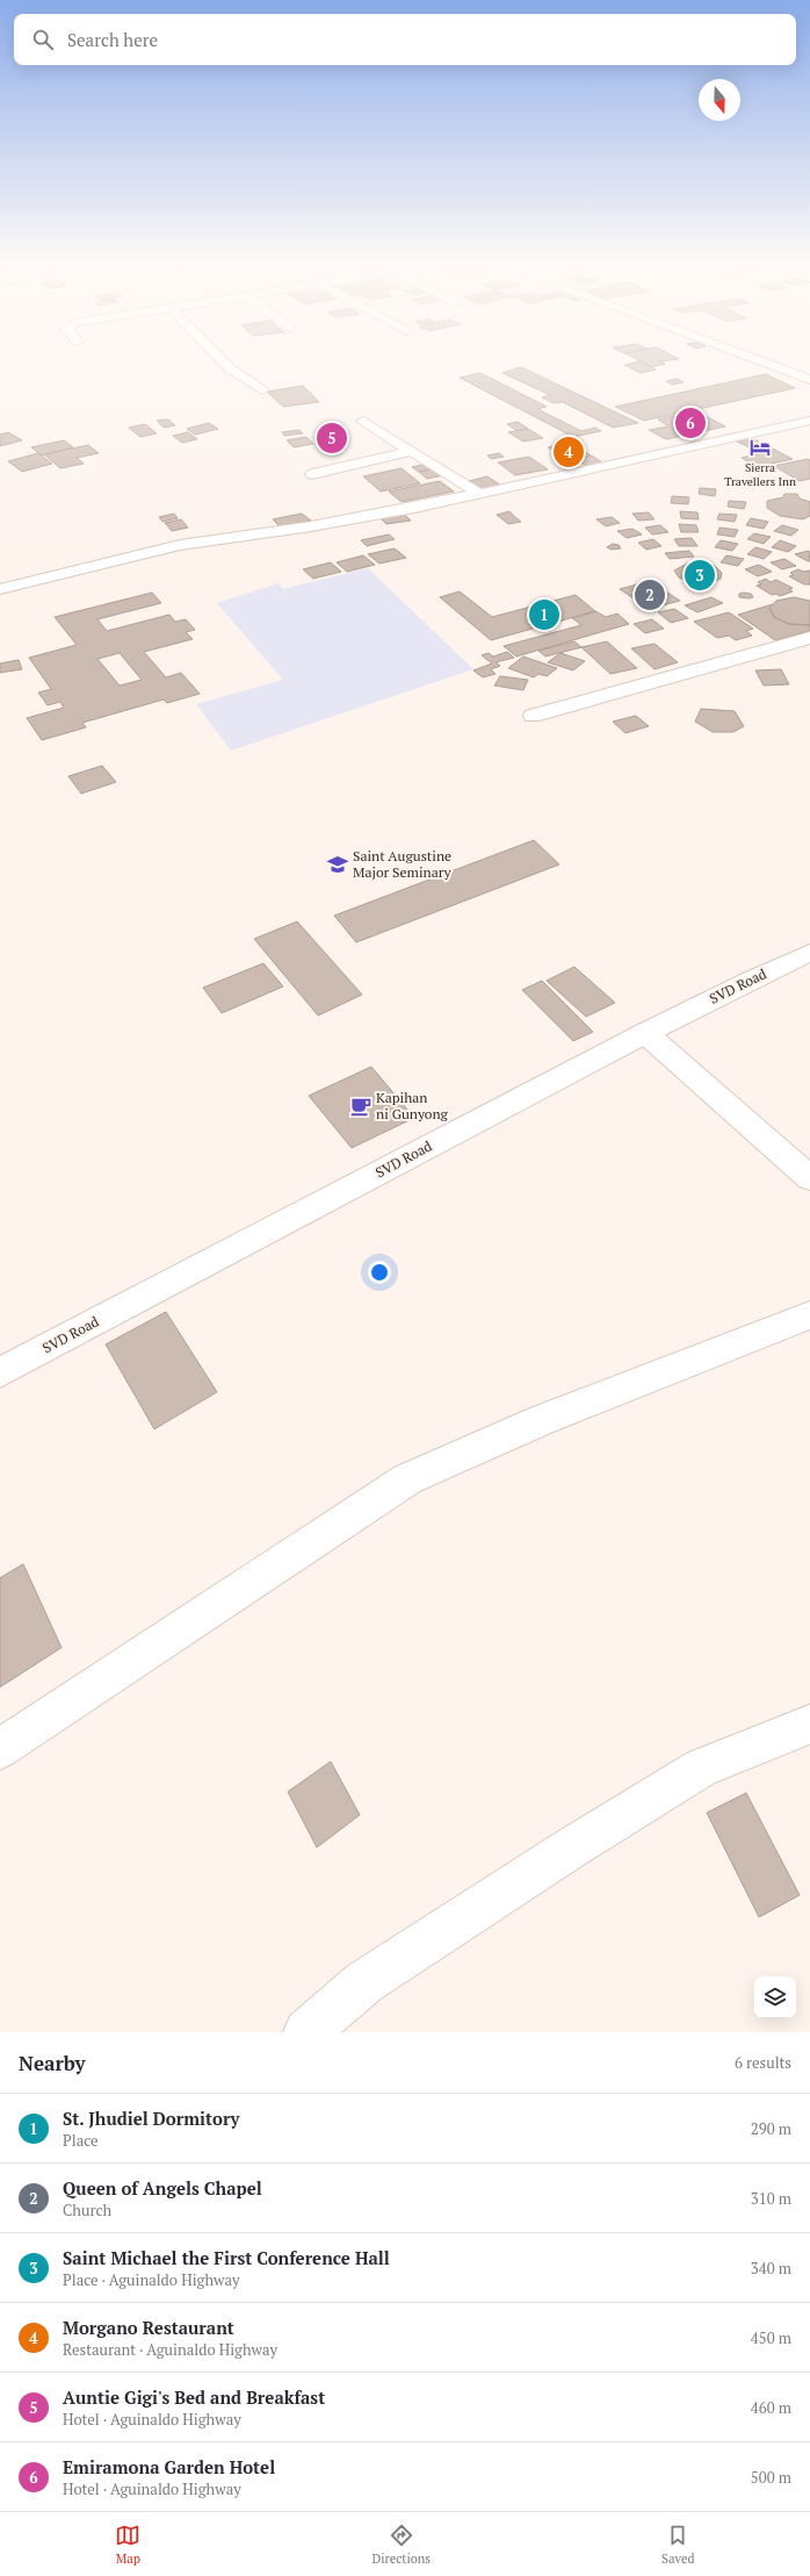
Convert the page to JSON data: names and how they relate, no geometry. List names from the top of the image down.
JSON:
{
  "streets": {
    "street": ["SVD Road"]
  },
  "places": {
    "hotel": ["Sierra Travellers Inn"],
    "school or university": ["Saint Augustine Major Seminary"],
    "cafe": ["Kapihan ni Gunyong"]
  },
  "north": "bottom",
  "page": {
    "search": "Search here",
    "pins": [
      "6",
      "5",
      "4",
      "3",
      "2",
      "1"
    ],
    "heading": ["Nearby", "6 results"],
    "list": [
      {
        "mark": "1",
        "name": "St. Jhudiel Dormitory",
        "note": "Place",
        "value": "290 m"
      },
      {
        "mark": "2",
        "name": "Queen of Angels Chapel",
        "note": "Church",
        "value": "310 m"
      },
      {
        "mark": "3",
        "name": "Saint Michael the First Conference Hall",
        "note": "Place · Aguinaldo Highway",
        "value": "340 m"
      },
      {
        "mark": "4",
        "name": "Morgano Restaurant",
        "note": "Restaurant · Aguinaldo Highway",
        "value": "450 m"
      },
      {
        "mark": "5",
        "name": "Auntie Gigi's Bed and Breakfast",
        "note": "Hotel · Aguinaldo Highway",
        "value": "460 m"
      },
      {
        "mark": "6",
        "name": "Emiramona Garden Hotel",
        "note": "Hotel · Aguinaldo Highway",
        "value": "500 m"
      }
    ],
    "nav": ["Map", "Directions", "Saved"]
  }
}
